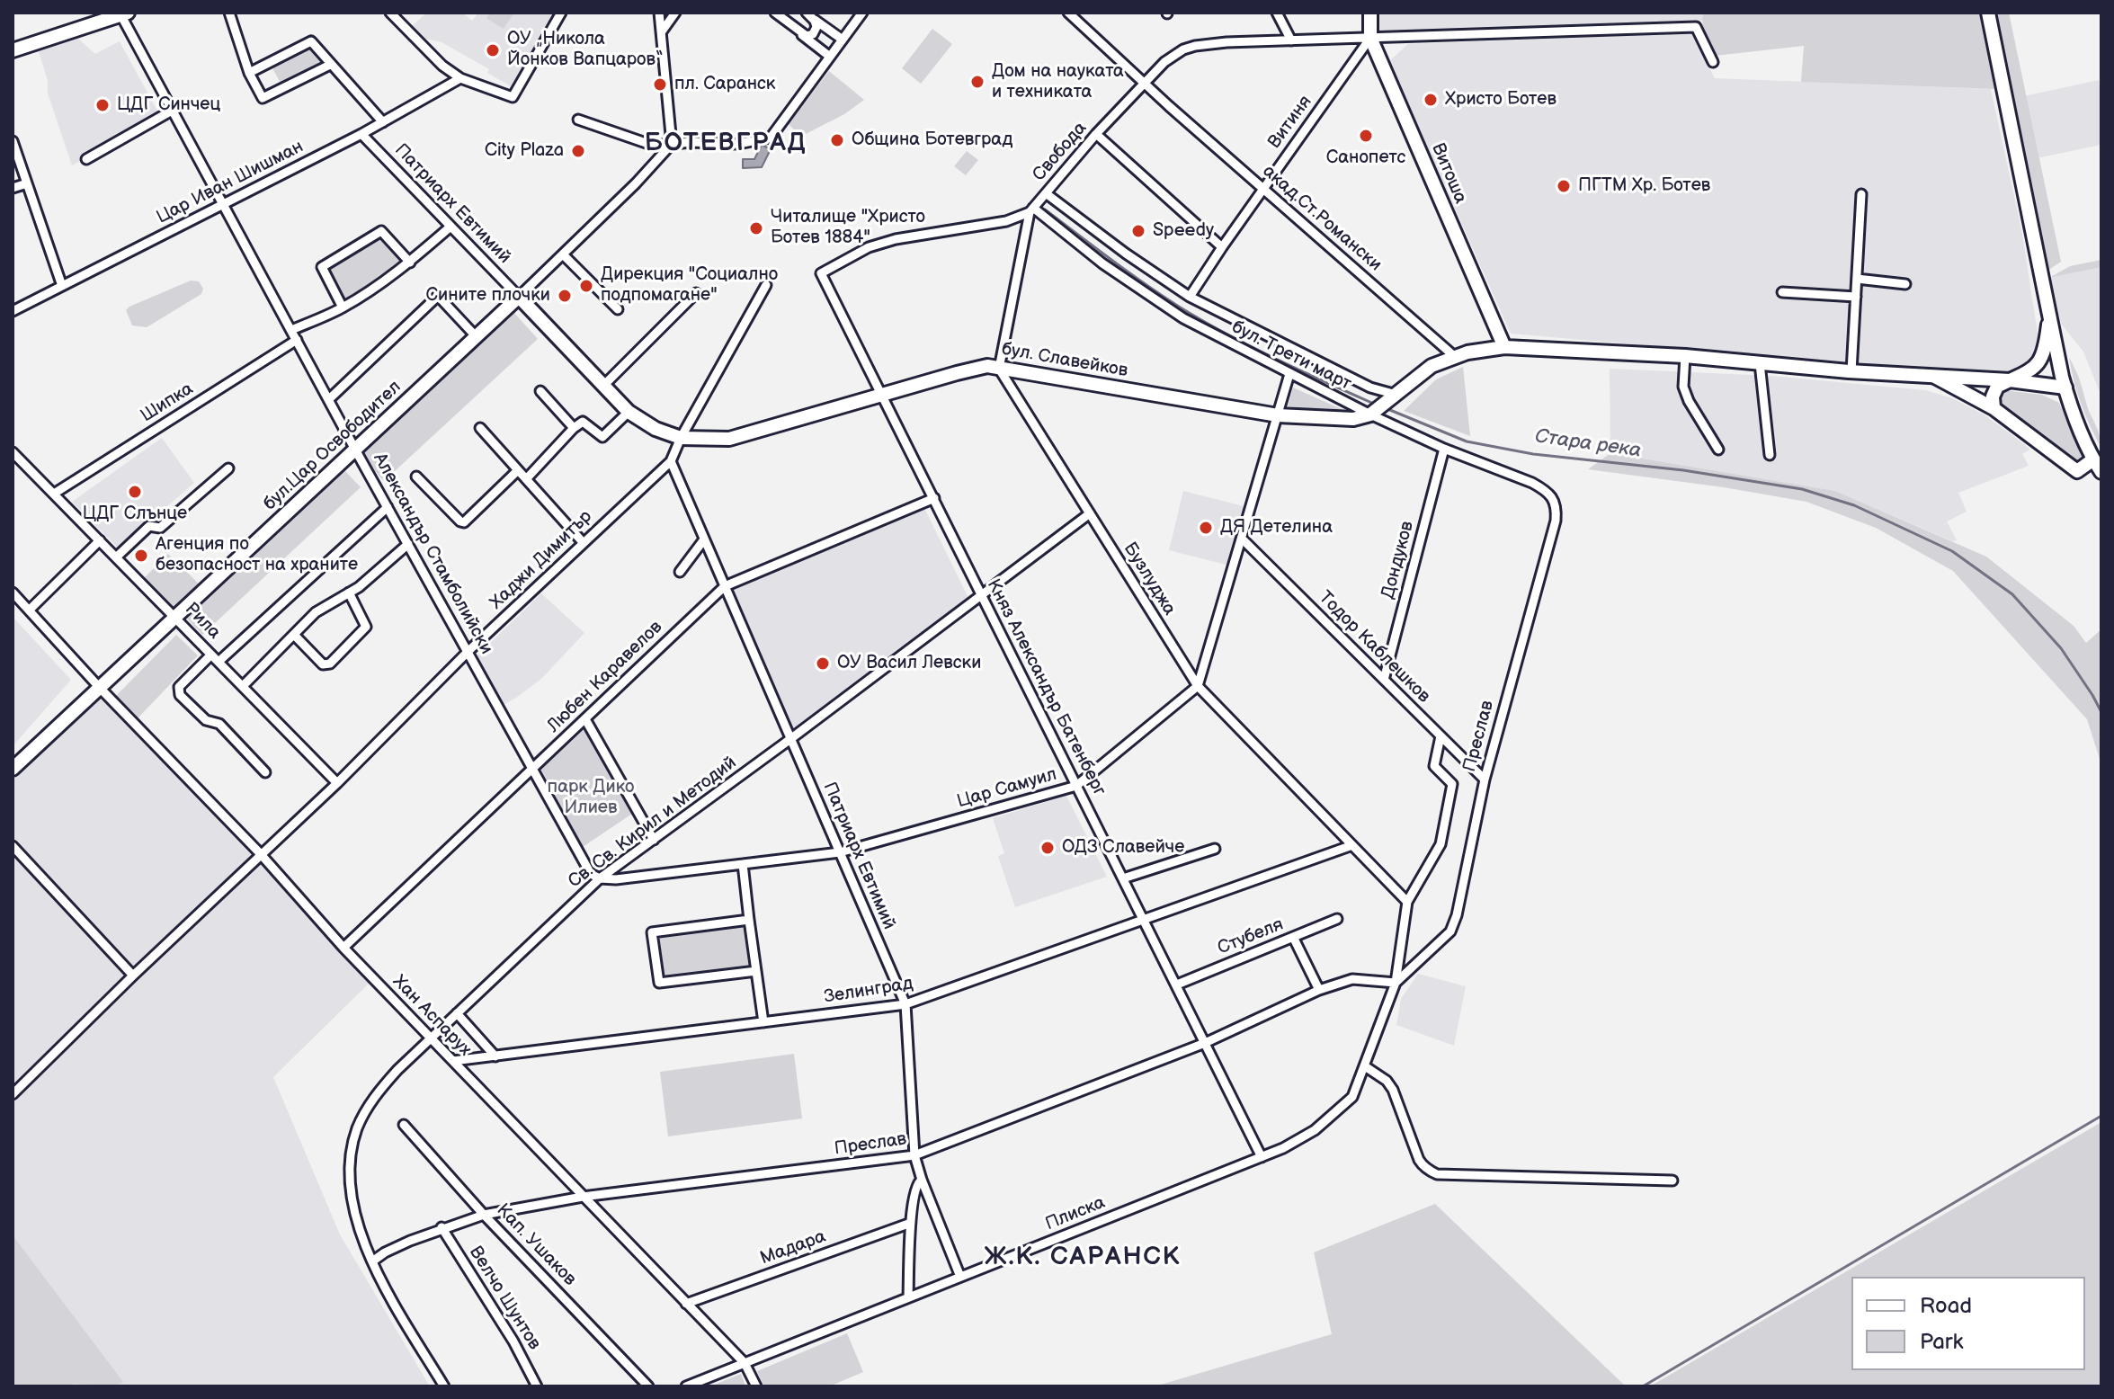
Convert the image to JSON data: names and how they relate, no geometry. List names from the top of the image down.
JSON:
{
  "streets": {
    "street": [
      "Витиня",
      "Свобода",
      "Витоша",
      "Цар Иван Шишман",
      "Патриарх Евтимий",
      "акад.Ст.Романски",
      "бул. Трети март",
      "бул. Славейков",
      "Шипка",
      "бул.Цар Освободител",
      "Александър Стамболийски",
      "Хаджи Димитър",
      "Дондуков",
      "Бузлуджа",
      "Рила",
      "Тодор Каблешков",
      "Любен Каравелов",
      "Княз Александър Батенберг",
      "Преслав",
      "Цар Самуил",
      "Св. Св. Кирил и Методий",
      "Стубеля",
      "Зелинград",
      "Хан Аспарух",
      "Плиска",
      "Кап. Ушаков",
      "Мадара",
      "Велчо Шунтов"
    ]
  },
  "crossings": [
    ["Витиня", "Свобода"],
    ["Витиня", "Витоша"],
    ["Витиня", "акад.Ст.Романски"],
    ["Витиня", "бул. Трети март"],
    ["Свобода", "Витоша"],
    ["Свобода", "акад.Ст.Романски"],
    ["Свобода", "бул. Трети март"],
    ["Свобода", "Княз Александър Батенберг"],
    ["Цар Иван Шишман", "Патриарх Евтимий"],
    ["Цар Иван Шишман", "Александър Стамболийски"],
    ["Патриарх Евтимий", "бул.Цар Освободител"],
    ["Патриарх Евтимий", "Хаджи Димитър"],
    ["Патриарх Евтимий", "Любен Каравелов"],
    ["Патриарх Евтимий", "Преслав"],
    ["Патриарх Евтимий", "Цар Самуил"],
    ["Патриарх Евтимий", "Св. Св. Кирил и Методий"],
    ["Патриарх Евтимий", "Зелинград"],
    ["Патриарх Евтимий", "Плиска"],
    ["бул. Трети март", "бул. Славейков"],
    ["бул. Трети март", "Дондуков"],
    ["бул. Трети март", "Княз Александър Батенберг"],
    ["бул. Трети март", "Преслав"],
    ["бул. Славейков", "Хаджи Димитър"],
    ["бул. Славейков", "Бузлуджа"],
    ["бул. Славейков", "Княз Александър Батенберг"],
    ["Шипка", "Александър Стамболийски"],
    ["Шипка", "Рила"],
    ["бул.Цар Освободител", "Александър Стамболийски"],
    ["бул.Цар Освободител", "Рила"],
    ["бул.Цар Освободител", "Хан Аспарух"],
    ["Александър Стамболийски", "Хаджи Димитър"],
    ["Александър Стамболийски", "Любен Каравелов"],
    ["Александър Стамболийски", "Цар Самуил"],
    ["Александър Стамболийски", "Св. Св. Кирил и Методий"],
    ["Хаджи Димитър", "Рила"],
    ["Хаджи Димитър", "Хан Аспарух"],
    ["Дондуков", "Тодор Каблешков"],
    ["Бузлуджа", "Преслав"],
    ["Бузлуджа", "Цар Самуил"],
    ["Бузлуджа", "Св. Св. Кирил и Методий"],
    ["Бузлуджа", "Зелинград"],
    ["Бузлуджа", "Плиска"],
    ["Тодор Каблешков", "Преслав"],
    ["Любен Каравелов", "Княз Александър Батенберг"],
    ["Любен Каравелов", "Хан Аспарух"],
    ["Княз Александър Батенберг", "Преслав"],
    ["Княз Александър Батенберг", "Цар Самуил"],
    ["Княз Александър Батенберг", "Св. Св. Кирил и Методий"],
    ["Княз Александър Батенберг", "Стубеля"],
    ["Княз Александър Батенберг", "Зелинград"],
    ["Княз Александър Батенберг", "Плиска"],
    ["Преслав", "Св. Св. Кирил и Методий"],
    ["Преслав", "Хан Аспарух"],
    ["Преслав", "Плиска"],
    ["Преслав", "Кап. Ушаков"],
    ["Преслав", "Велчо Шунтов"],
    ["Цар Самуил", "Св. Св. Кирил и Методий"],
    ["Св. Св. Кирил и Методий", "Хан Аспарух"],
    ["Зелинград", "Хан Аспарух"],
    ["Хан Аспарух", "Плиска"],
    ["Хан Аспарух", "Мадара"]
  ],
  "districts": ["БОТЕВГРАД", "Ж.К. САРАНСК"],
  "water": ["Стара река"],
  "parks": ["парк Дико Илиев"],
  "places": [
    "ОУ „Никола Йонков Вапцаров“",
    "Дом на науката и техниката",
    "пл. Саранск",
    "Христо Ботев",
    "ЦДГ Синчец",
    "Санопетс",
    "Община Ботевград",
    "City Plaza",
    "ПГТМ Хр. Ботев",
    "Читалище \"Христо Ботев 1884\"",
    "Speedy",
    "Дирекция \"Социално подпомагане\"",
    "Сините плочки",
    "ЦДГ Слънце",
    "ДЯ Детелина",
    "Агенция по безопасност на храните",
    "ОУ Васил Левски",
    "ОДЗ Славейче"
  ],
  "legend": ["Road", "Park"]
}
